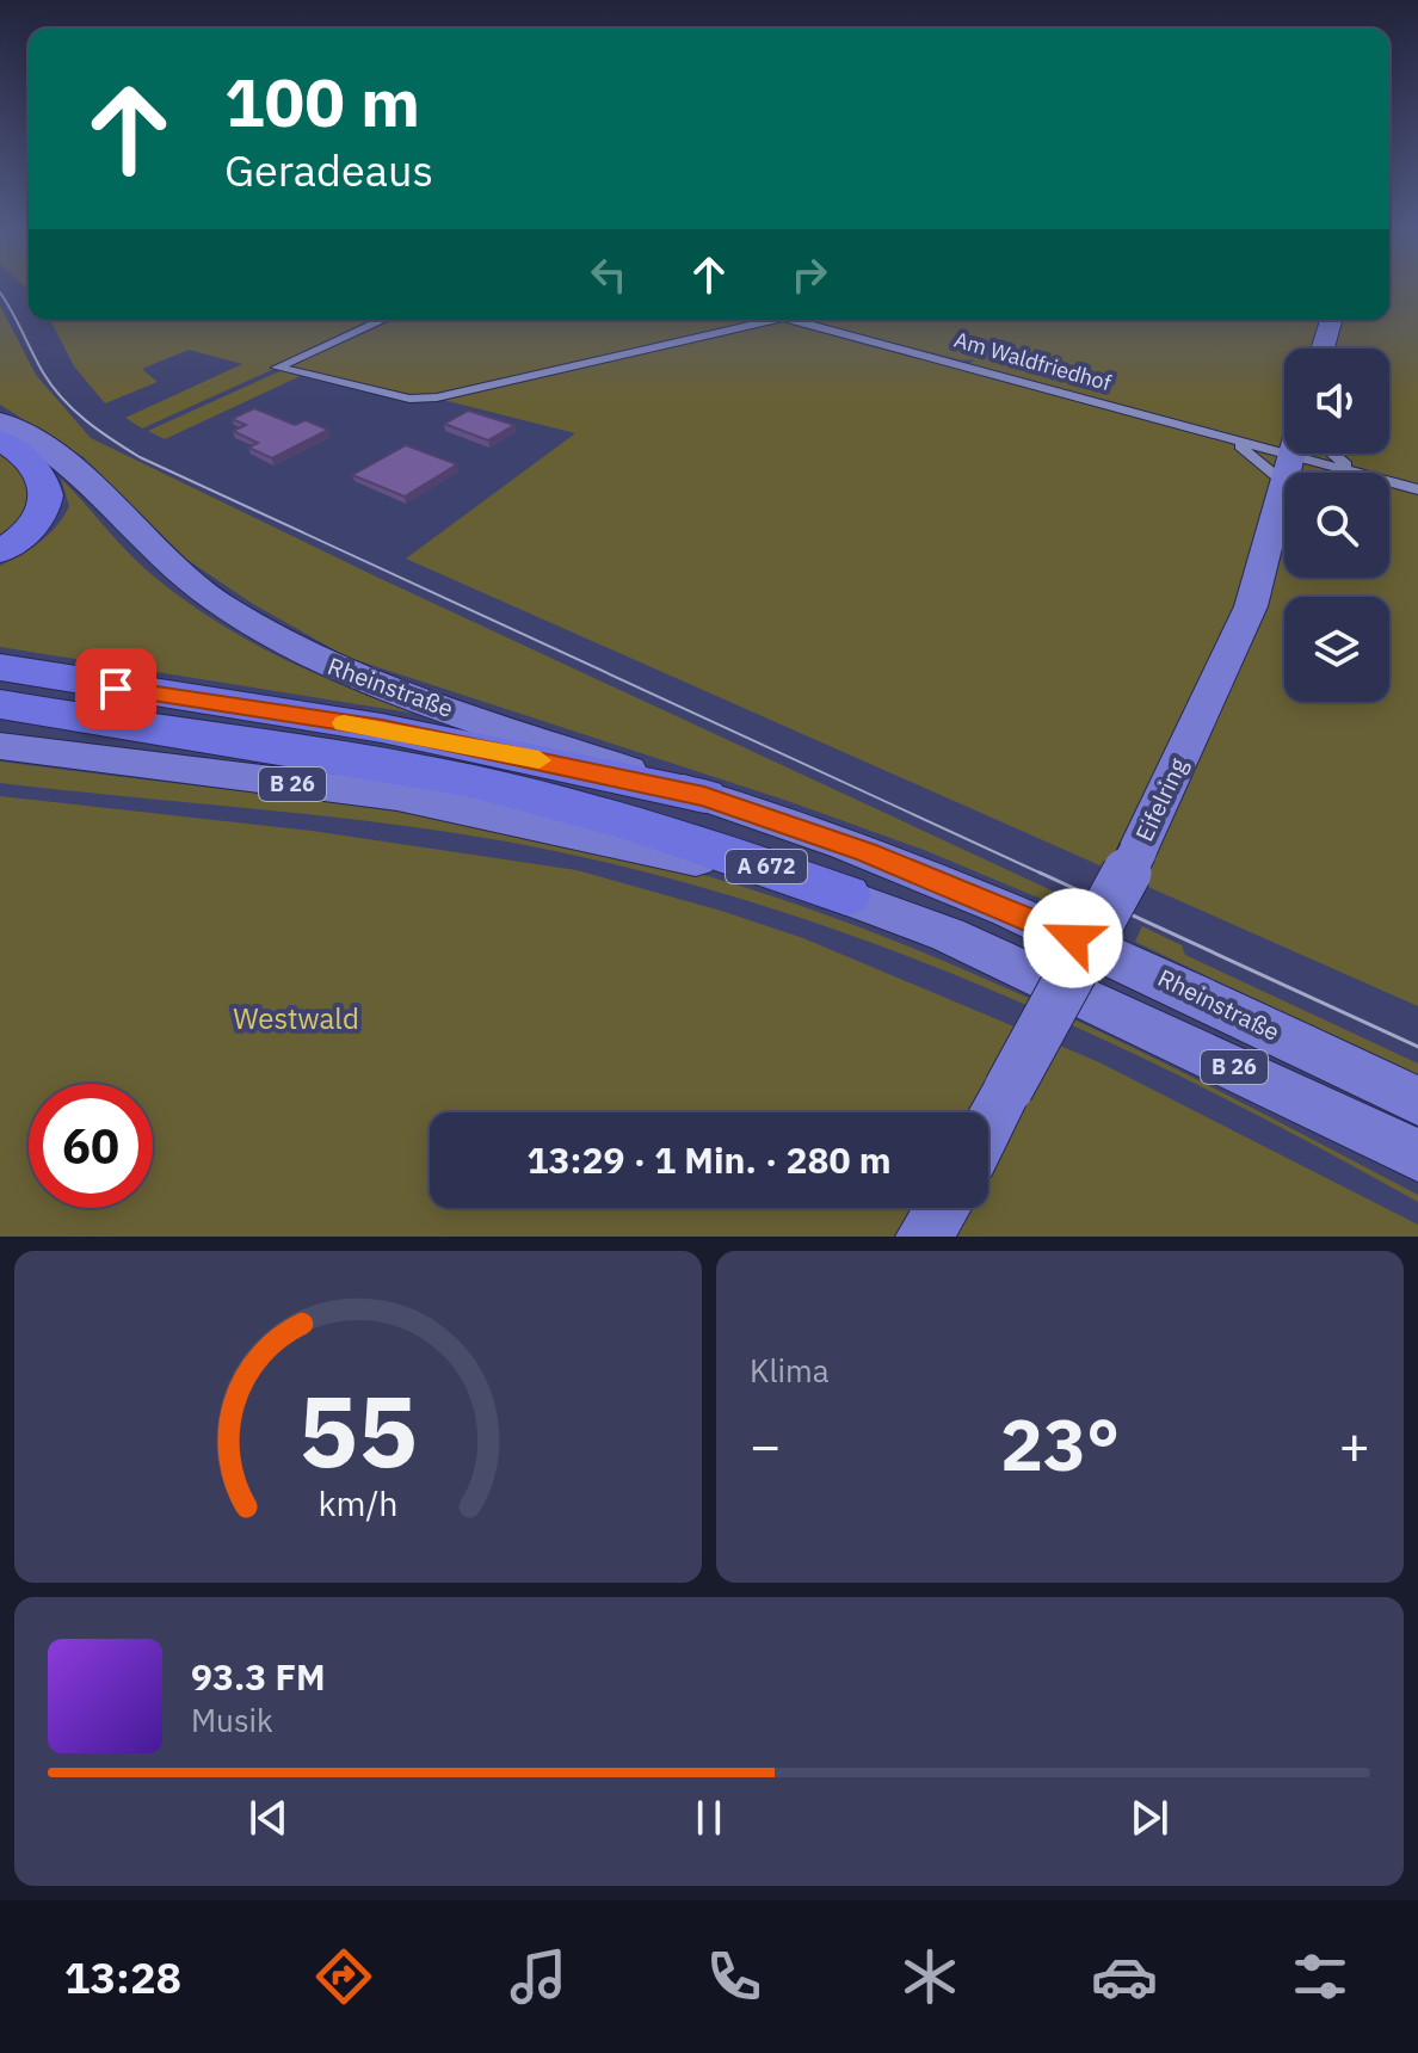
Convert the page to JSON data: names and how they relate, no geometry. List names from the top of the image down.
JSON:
{
  "streets": {
    "highway": ["A 672"],
    "main road": ["Rheinstraße", "B 26", "Eifelring"],
    "street": ["Am Waldfriedhof"]
  },
  "crossings": [
    ["Rheinstraße", "A 672"]
  ],
  "parks": ["Westwald"],
  "page": {
    "turn": ["100 m", "Geradeaus"],
    "limit": "60",
    "trip": "13:29 · 1 Min. · 280 m",
    "tile": "Klima",
    "heat": ["−", "23°", "+"],
    "song": ["93.3 FM", "Musik"],
    "tabs": "13:28",
    "gauge": ["55", "km/h"]
  }
}
